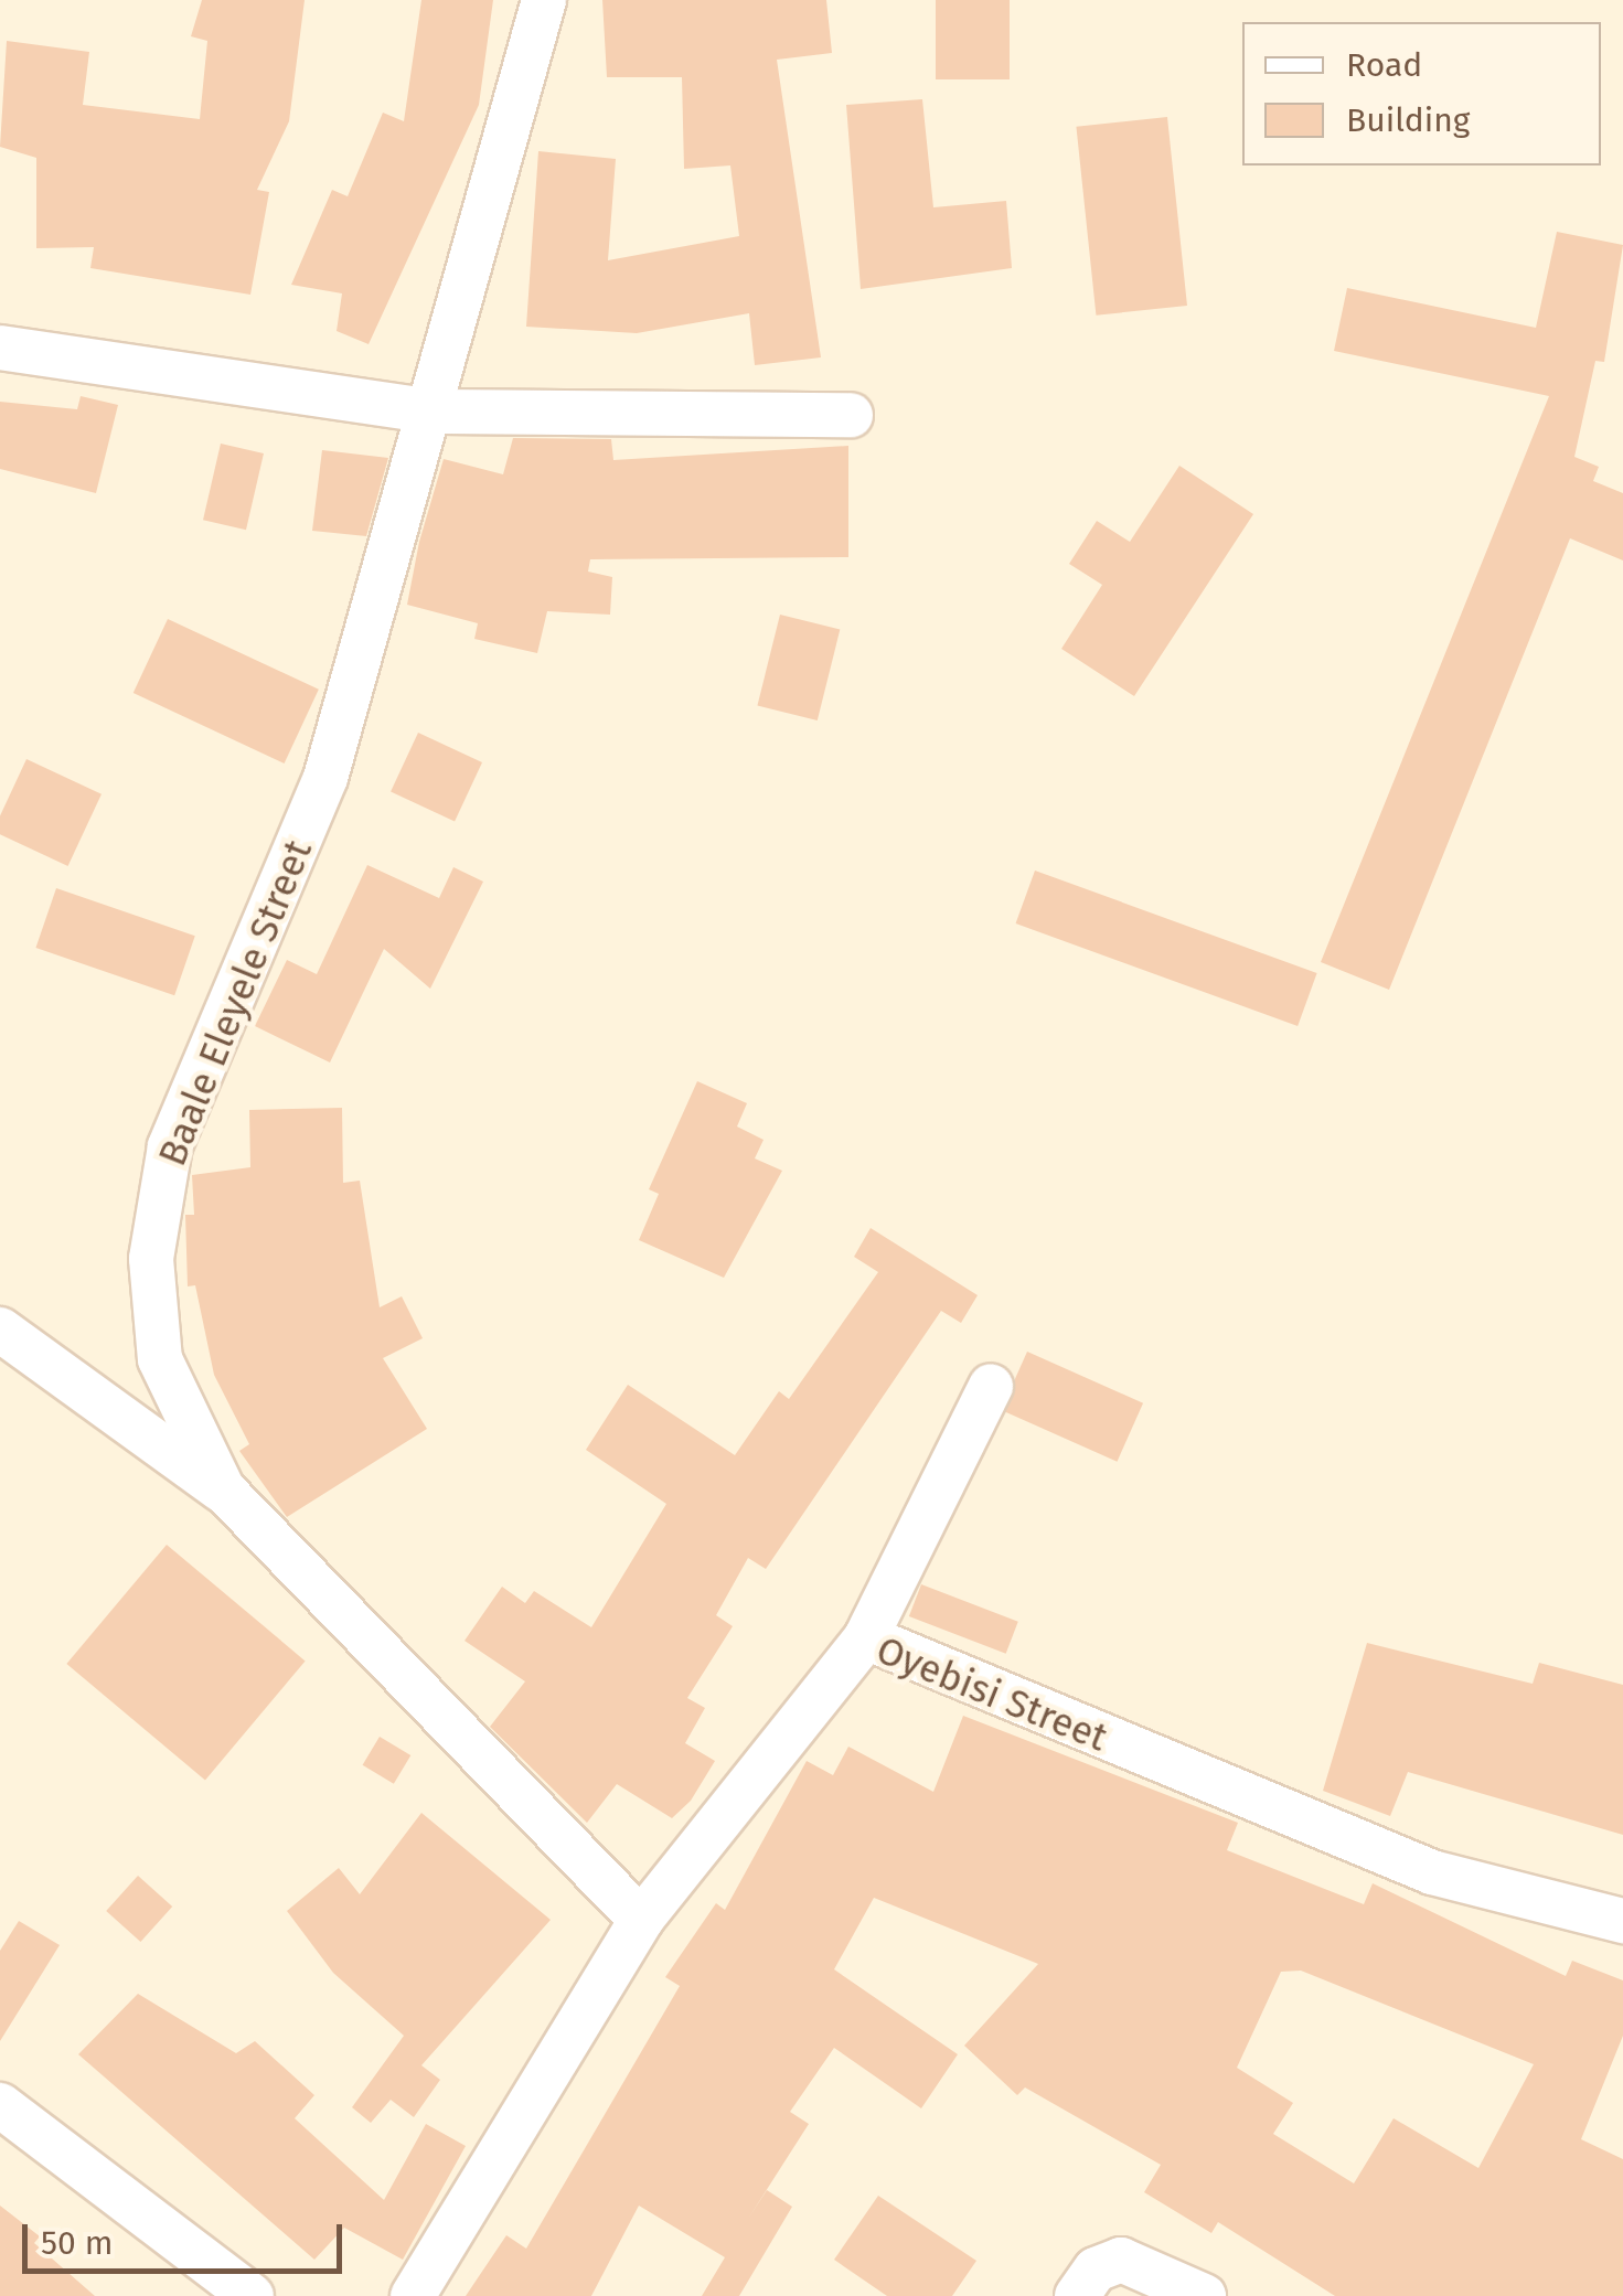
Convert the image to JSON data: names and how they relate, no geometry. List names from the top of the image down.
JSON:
{
  "streets": {
    "street": ["Baale Eleyele Street", "Oyebisi Street"]
  },
  "crossings": [
    ["Baale Eleyele Street", "Oyebisi Street"]
  ],
  "legend": ["Road", "Building"],
  "scale_bar": "50 m"
}
